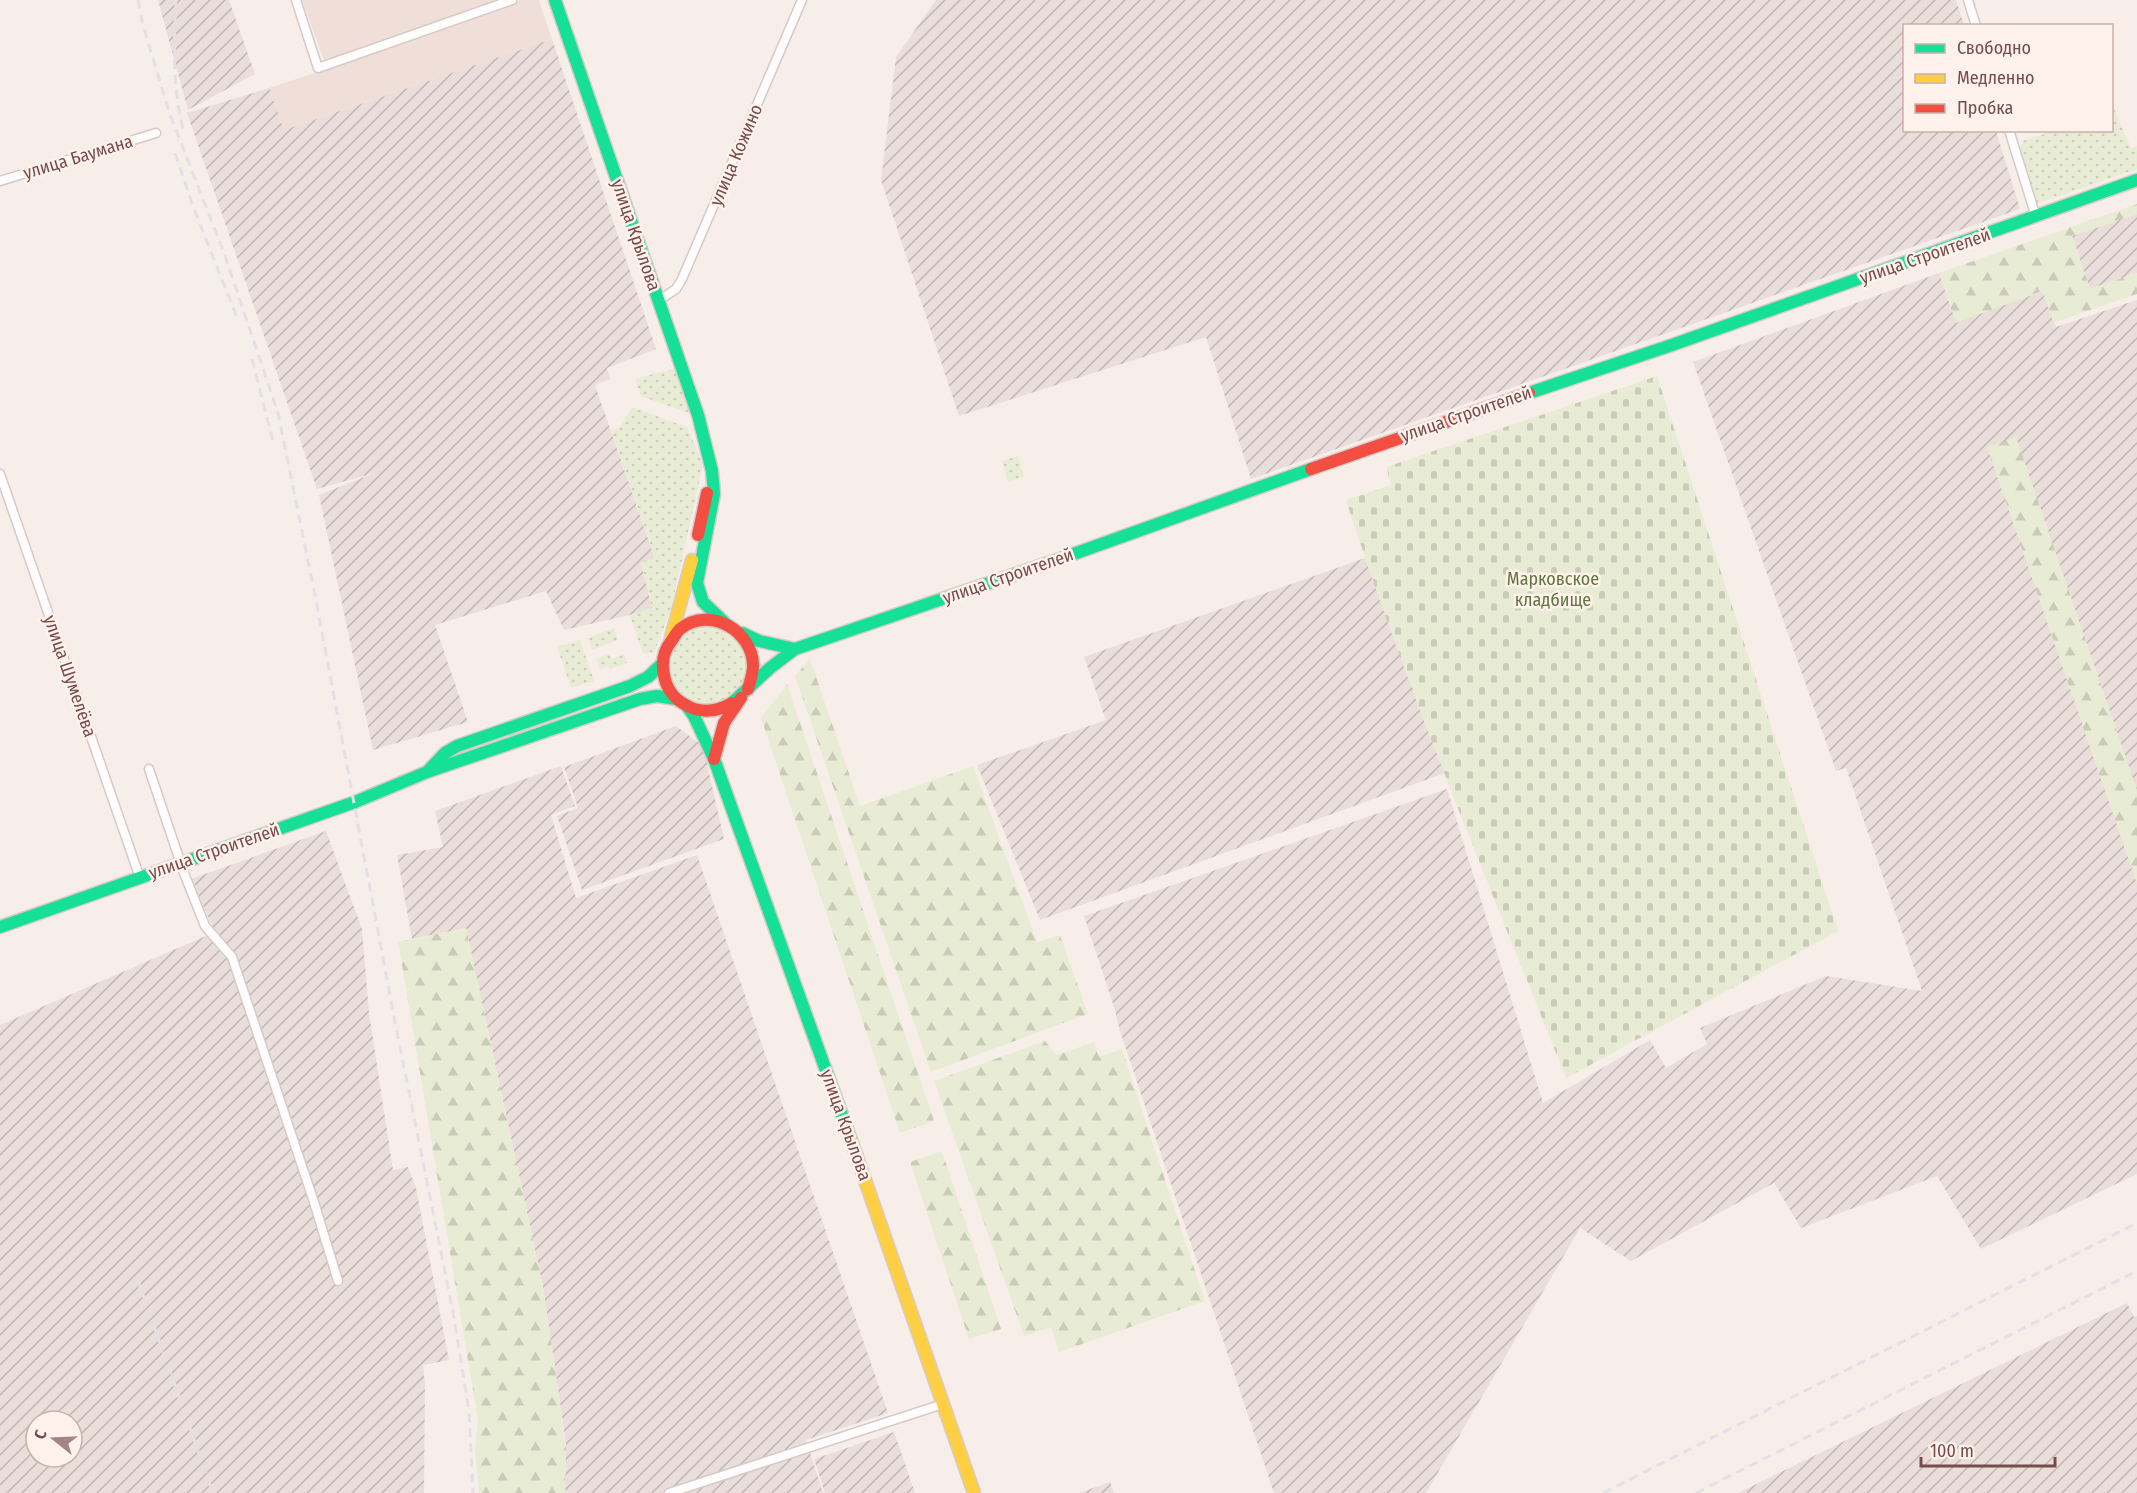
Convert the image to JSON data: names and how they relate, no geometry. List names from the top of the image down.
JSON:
{
  "streets": {
    "main road": ["улица Крылова", "улица Строителей"],
    "street": ["улица Кожино", "улица Баумана", "улица Шумелёва"]
  },
  "crossings": [
    ["улица Кожино", "улица Крылова"],
    ["улица Крылова", "улица Строителей"],
    ["улица Строителей", "улица Шумелёва"]
  ],
  "parks": ["Марковское кладбище"],
  "legend": ["Свободно", "Медленно", "Пробка"],
  "scale_bar": "100 m",
  "north": "left"
}
